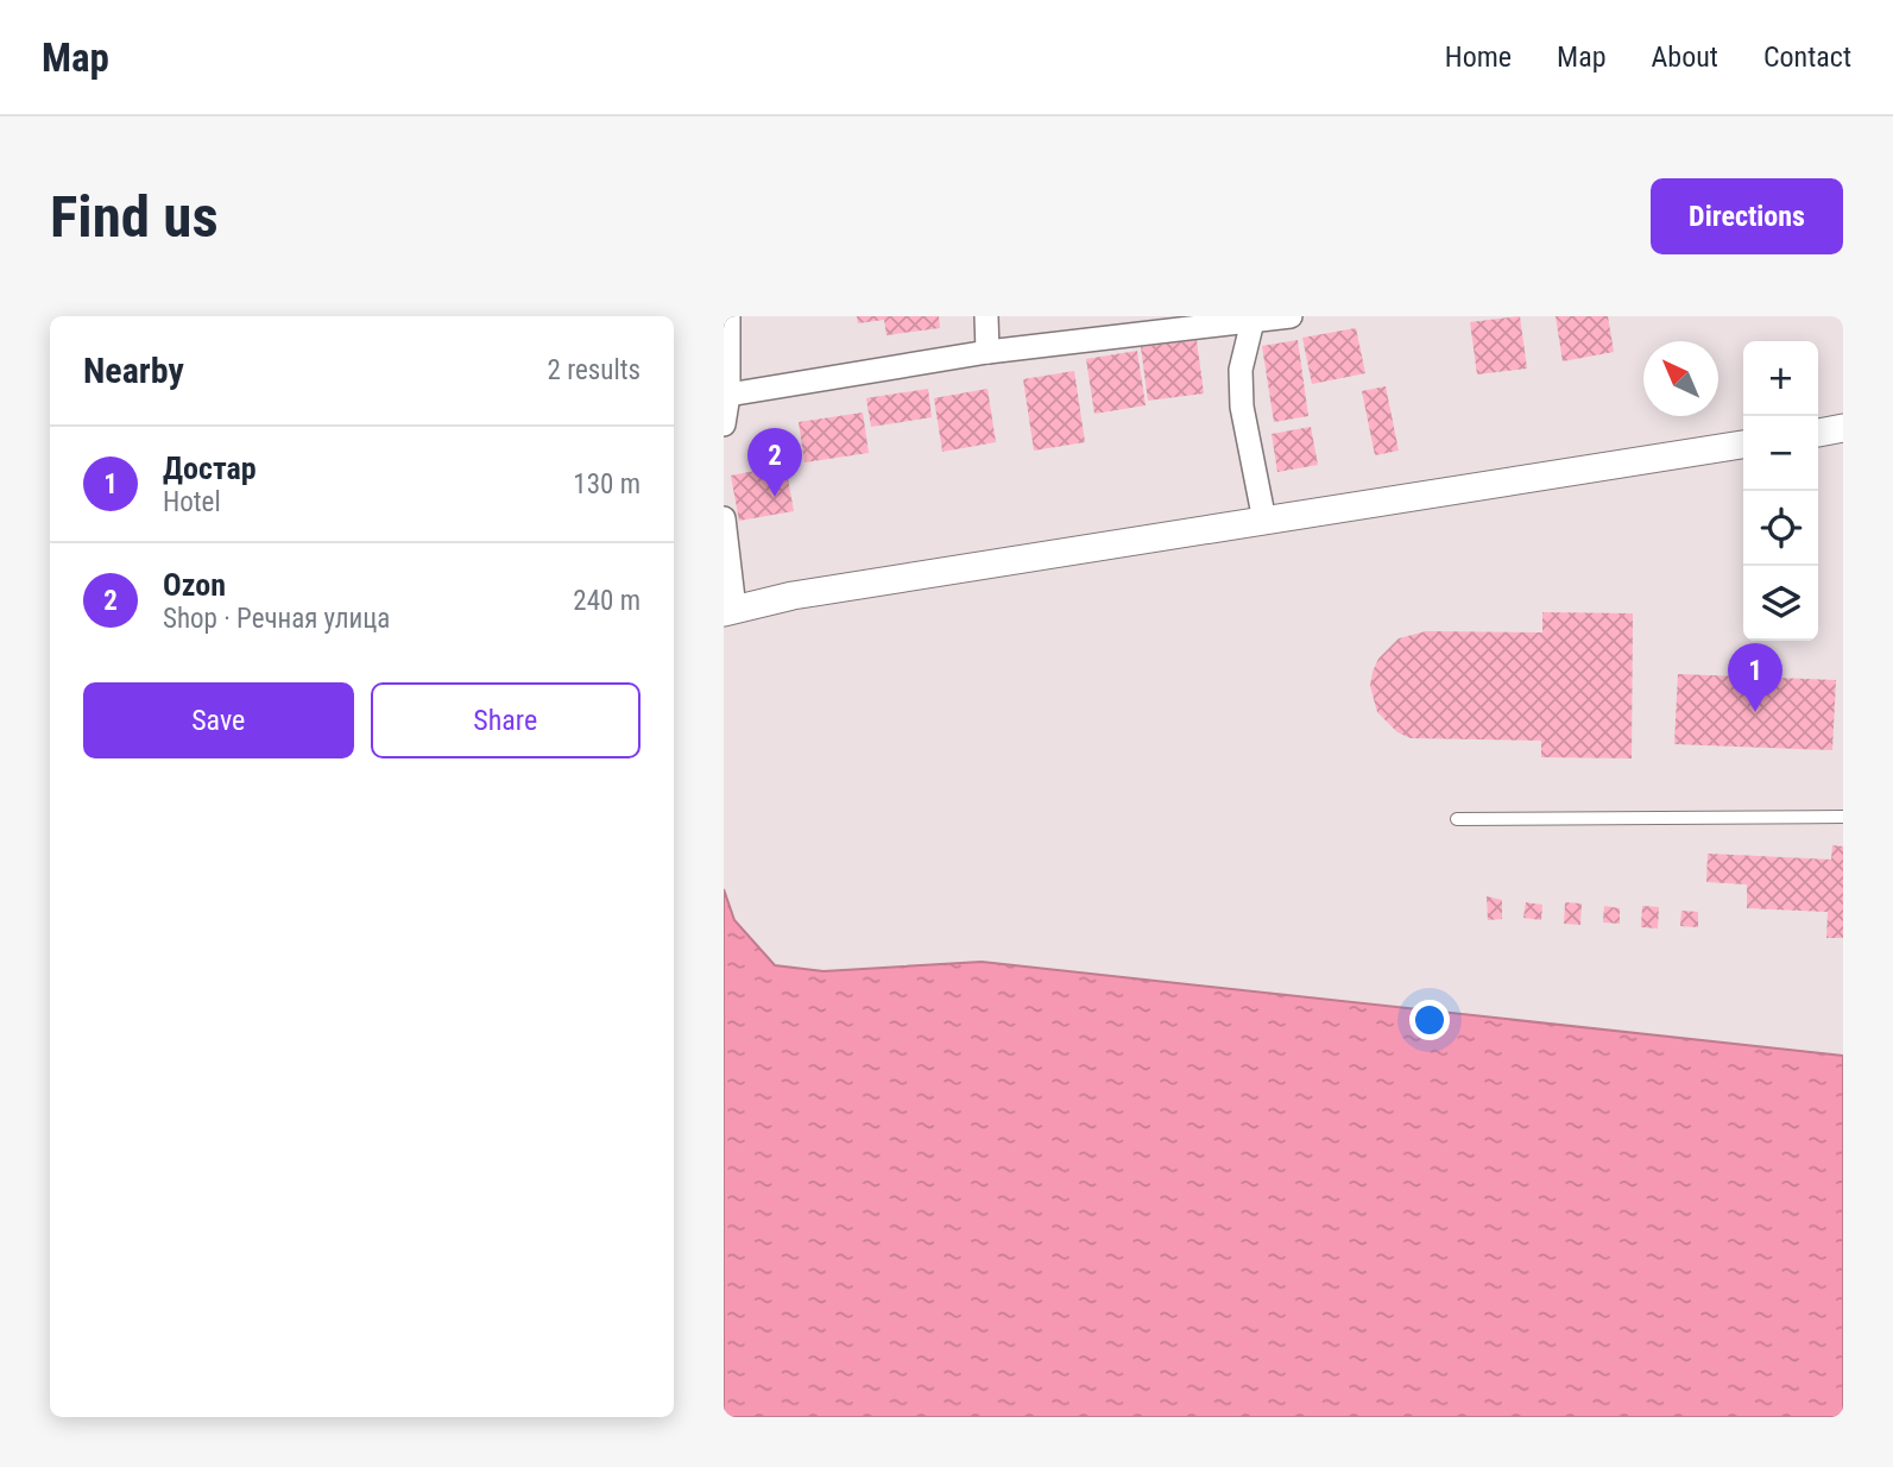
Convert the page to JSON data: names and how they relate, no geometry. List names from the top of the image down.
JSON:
{
  "north": "top left",
  "page": {
    "header": "Map",
    "nav": [
      "Home",
      "Map",
      "About",
      "Contact"
    ],
    "buttons": [
      "Directions",
      ["Save", "Share"]
    ],
    "title": "Find us",
    "heading": ["Nearby", "2 results"],
    "map_buttons": ["+", "−"],
    "list": [
      {
        "mark": "1",
        "name": "Достар",
        "note": "Hotel",
        "value": "130 m"
      },
      {
        "mark": "2",
        "name": "Ozon",
        "note": "Shop · Речная улица",
        "value": "240 m"
      }
    ],
    "pins": ["2", "1"]
  }
}
